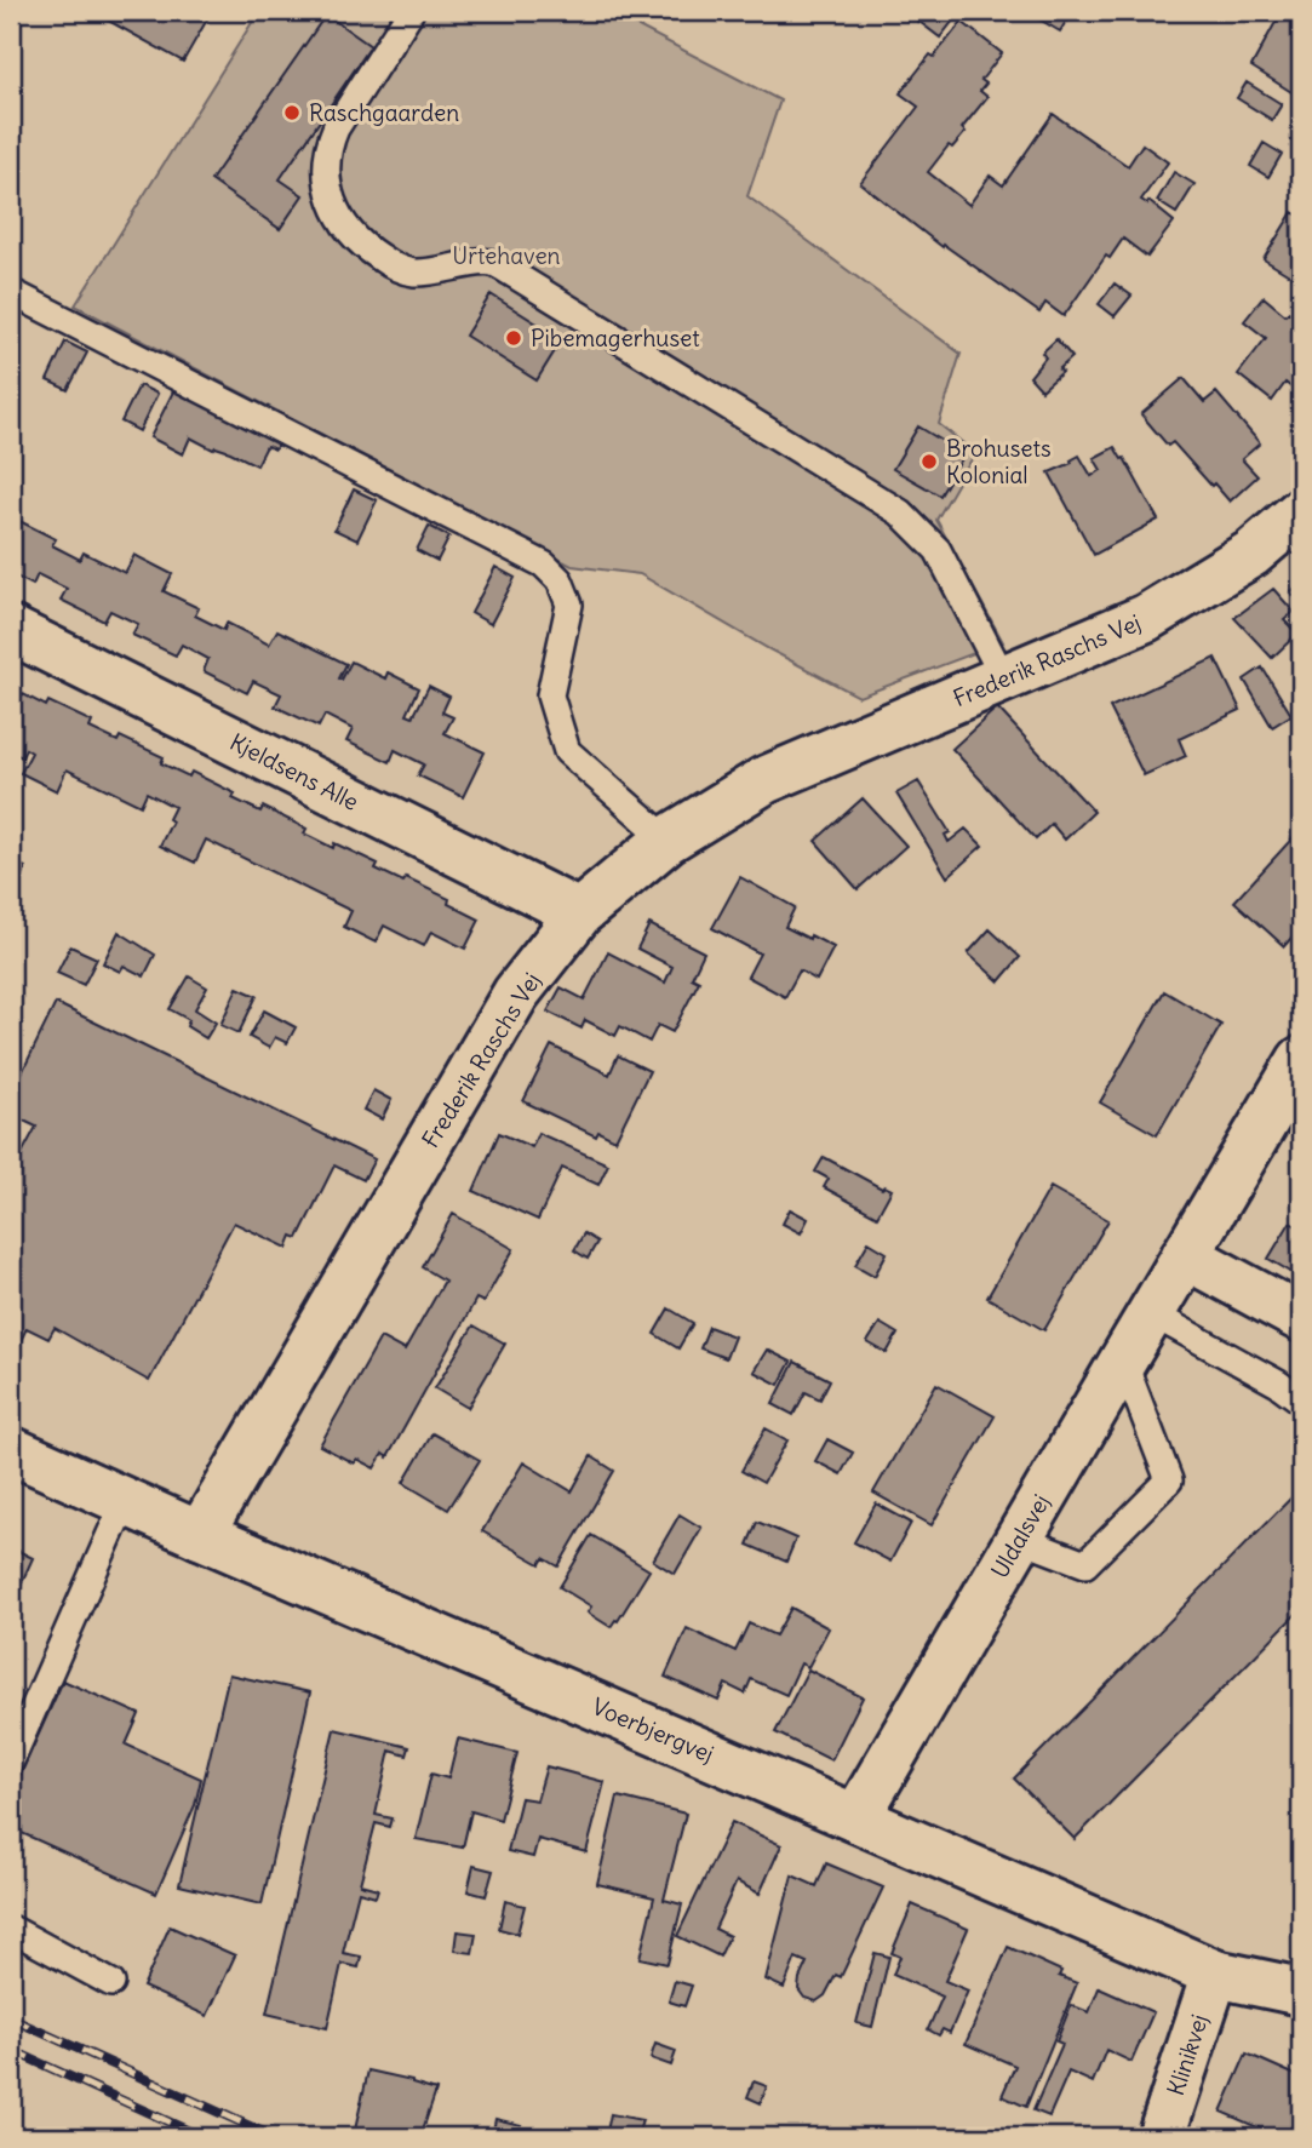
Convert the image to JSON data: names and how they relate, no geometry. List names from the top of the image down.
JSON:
{
  "streets": {
    "street": [
      "Frederik Raschs Vej",
      "Kjeldsens Alle",
      "Uldalsvej",
      "Voerbjergvej",
      "Klinikvej"
    ]
  },
  "crossings": [
    ["Frederik Raschs Vej", "Kjeldsens Alle"],
    ["Frederik Raschs Vej", "Voerbjergvej"],
    ["Uldalsvej", "Voerbjergvej"],
    ["Voerbjergvej", "Klinikvej"]
  ],
  "parks": ["Urtehaven"],
  "places": ["Raschgaarden", "Pibemagerhuset", "Brohusets Kolonial"]
}
